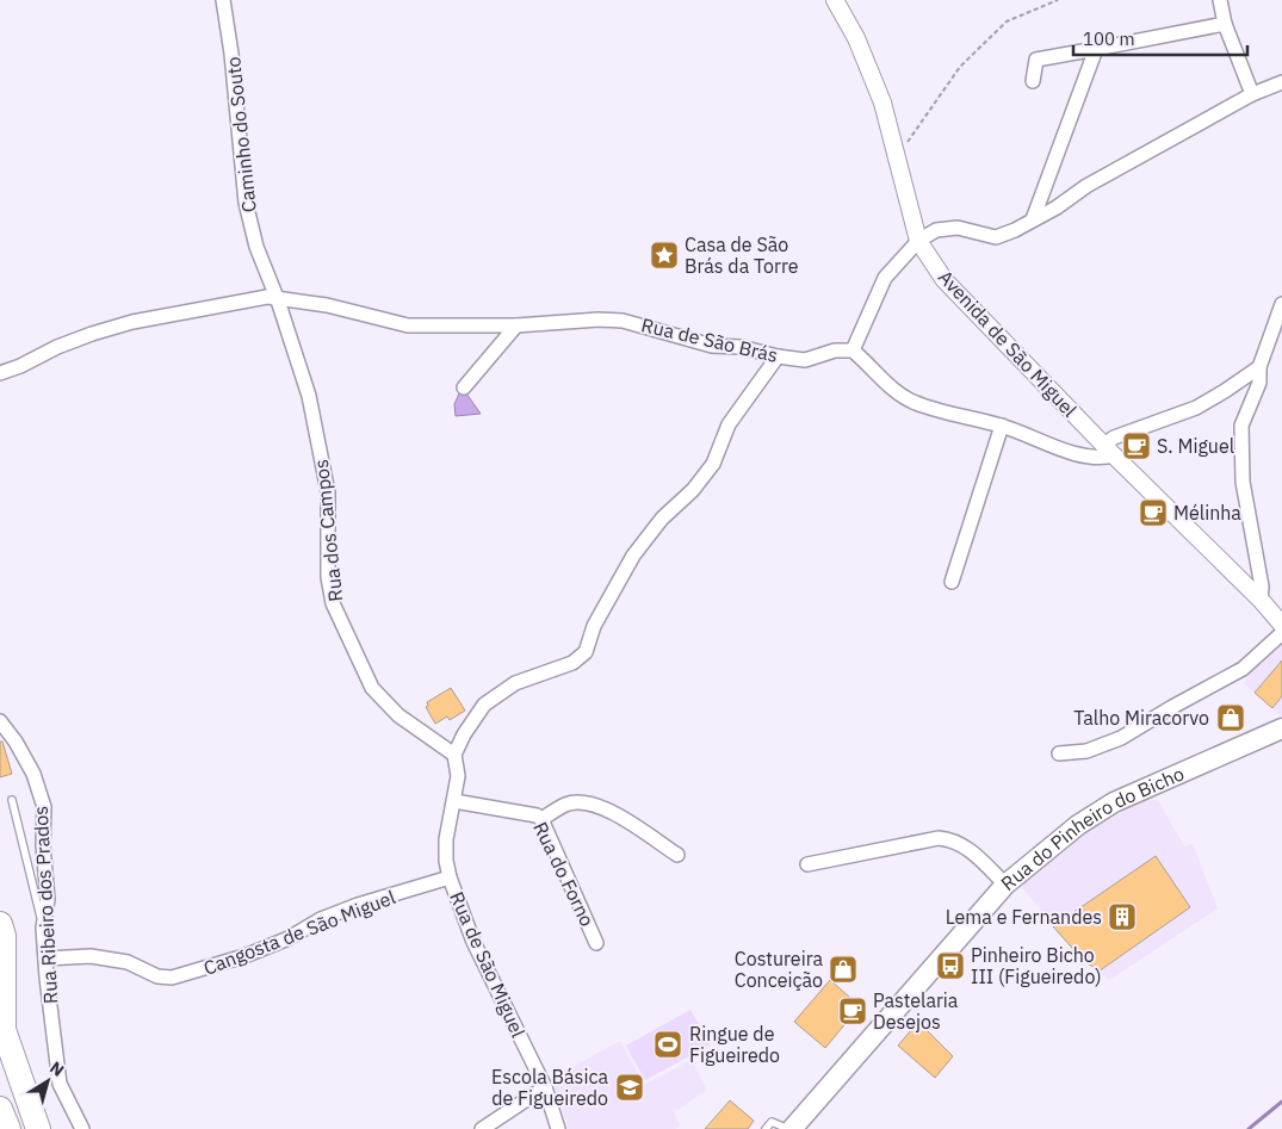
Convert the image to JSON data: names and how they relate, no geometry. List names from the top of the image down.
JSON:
{
  "streets": {
    "main road": ["Rua do Pinheiro do Bicho"],
    "street": [
      "Caminho do Souto",
      "Rua de São Brás",
      "Avenida de São Miguel",
      "Rua dos Campos",
      "Rua do Forno",
      "Rua Ribeiro dos Prados",
      "Cangosta de São Miguel",
      "Rua de São Miguel"
    ]
  },
  "crossings": [
    ["Caminho do Souto", "Rua de São Brás"],
    ["Caminho do Souto", "Rua dos Campos"],
    ["Rua de São Brás", "Rua dos Campos"],
    ["Rua dos Campos", "Rua de São Miguel"],
    ["Rua do Forno", "Rua de São Miguel"],
    ["Rua Ribeiro dos Prados", "Cangosta de São Miguel"],
    ["Cangosta de São Miguel", "Rua de São Miguel"]
  ],
  "places": {
    "place": ["Casa de São Brás da Torre"],
    "cafe": ["S. Miguel", "Mélinha", "Pastelaria Desejos"],
    "shop": ["Talho Miracorvo", "Costureira Conceição"],
    "building": ["Lema e Fernandes"],
    "bus stop": ["Pinheiro Bicho III (Figueiredo)"],
    "sports": ["Ringue de Figueiredo"],
    "school or university": ["Escola Básica de Figueiredo"]
  },
  "scale_bar": "100 m",
  "north": "top right"
}
